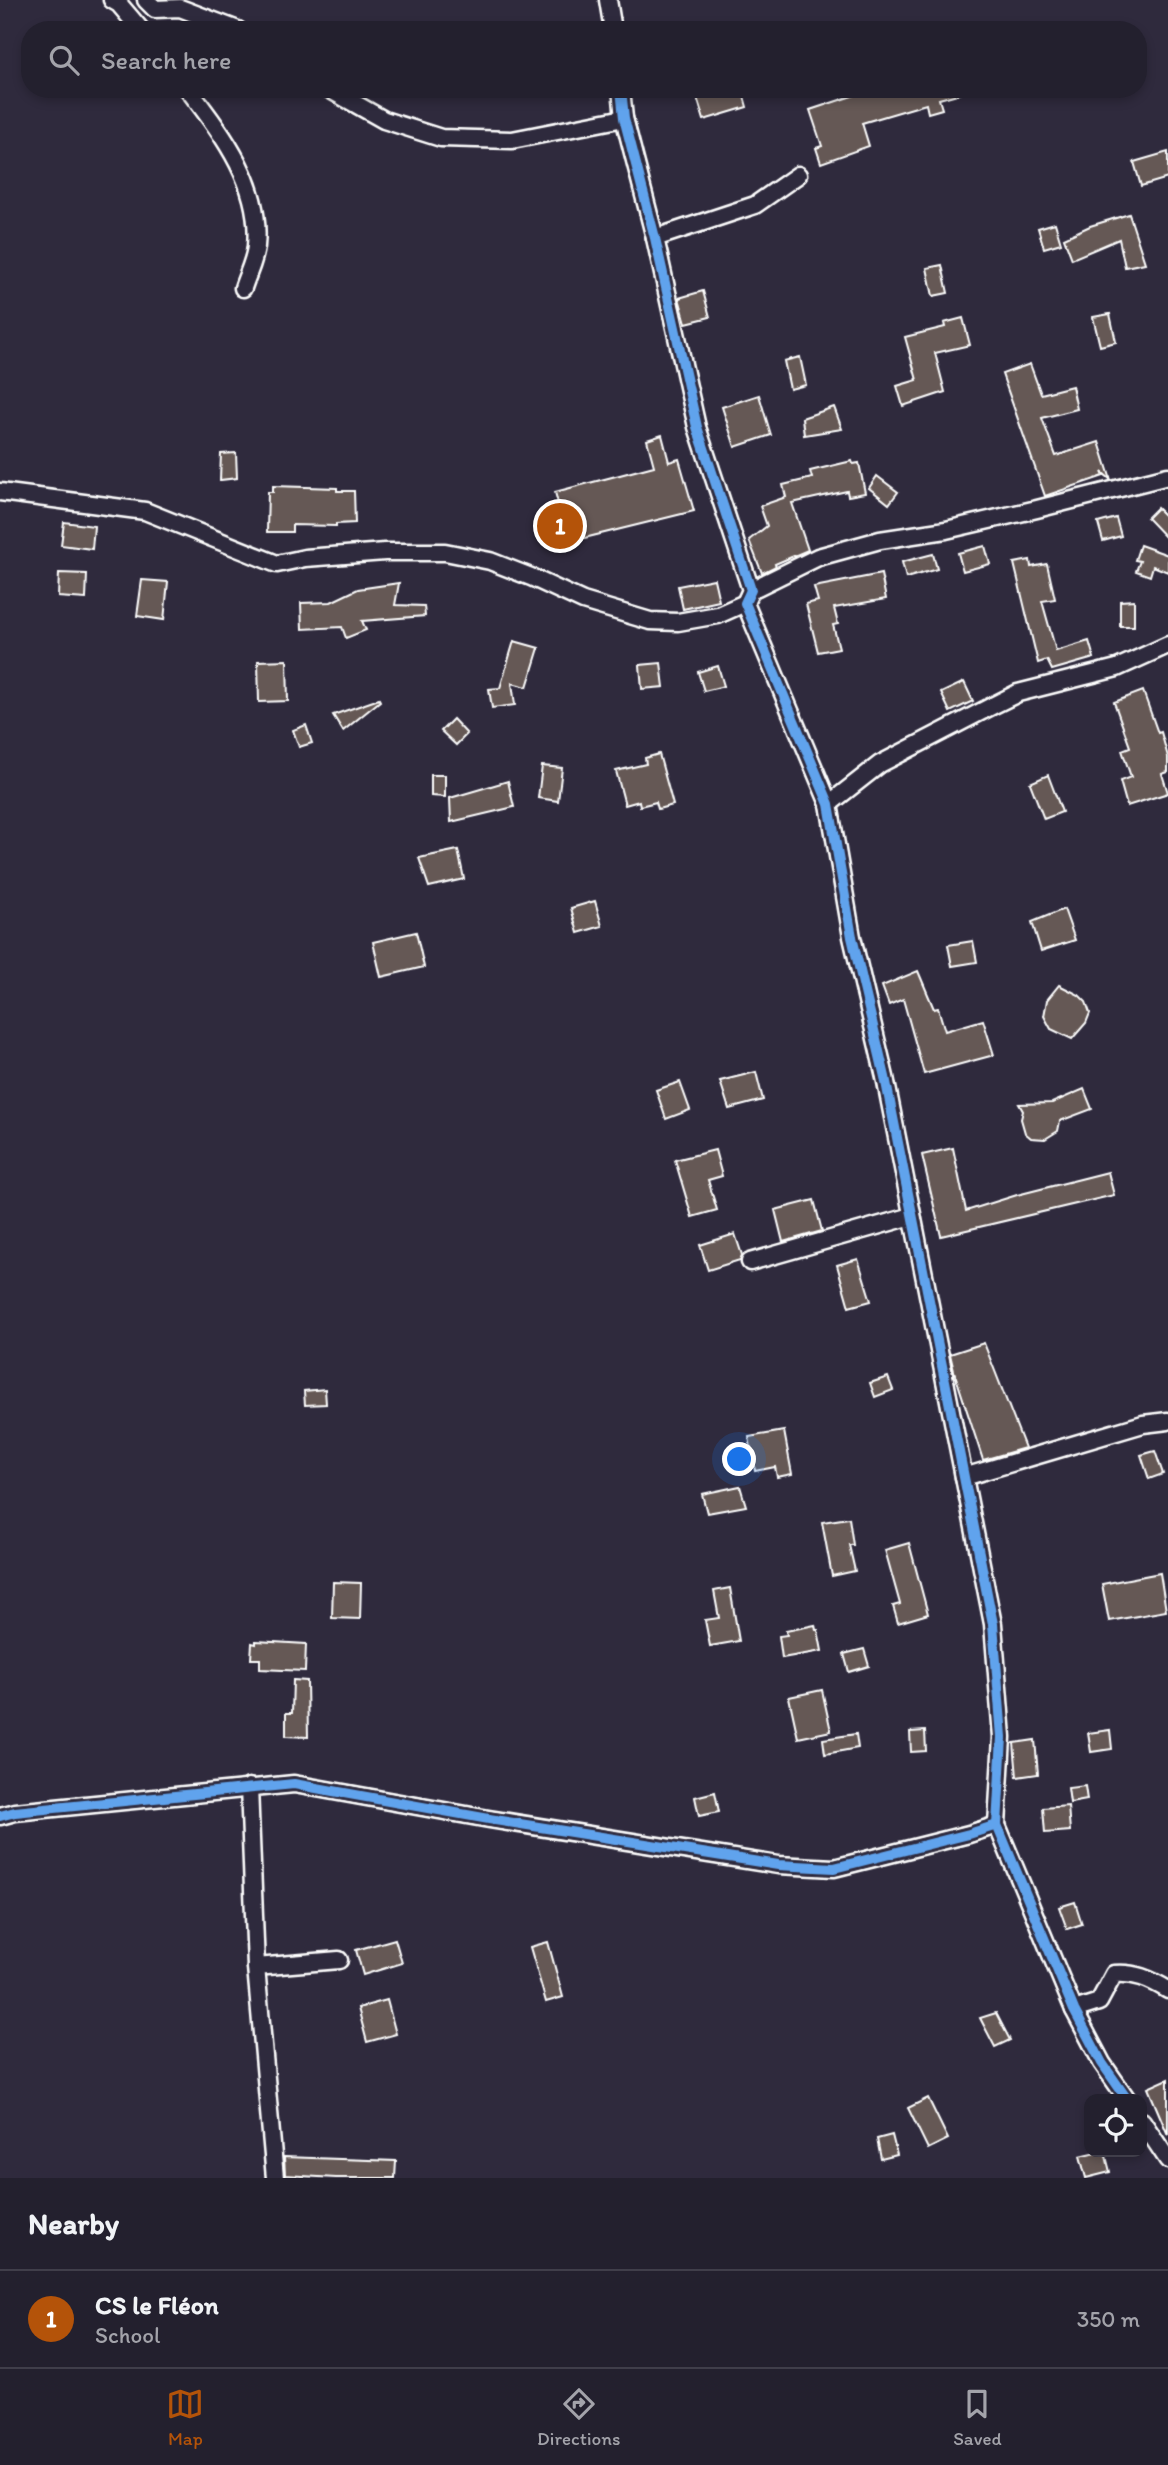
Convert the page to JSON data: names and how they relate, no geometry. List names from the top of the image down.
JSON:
{
  "page": {
    "search": "Search here",
    "pins": "1",
    "heading": "Nearby",
    "list": [
      {
        "mark": "1",
        "name": "CS le Fléon",
        "note": "School",
        "value": "350 m"
      }
    ],
    "nav": ["Map", "Directions", "Saved"]
  }
}
